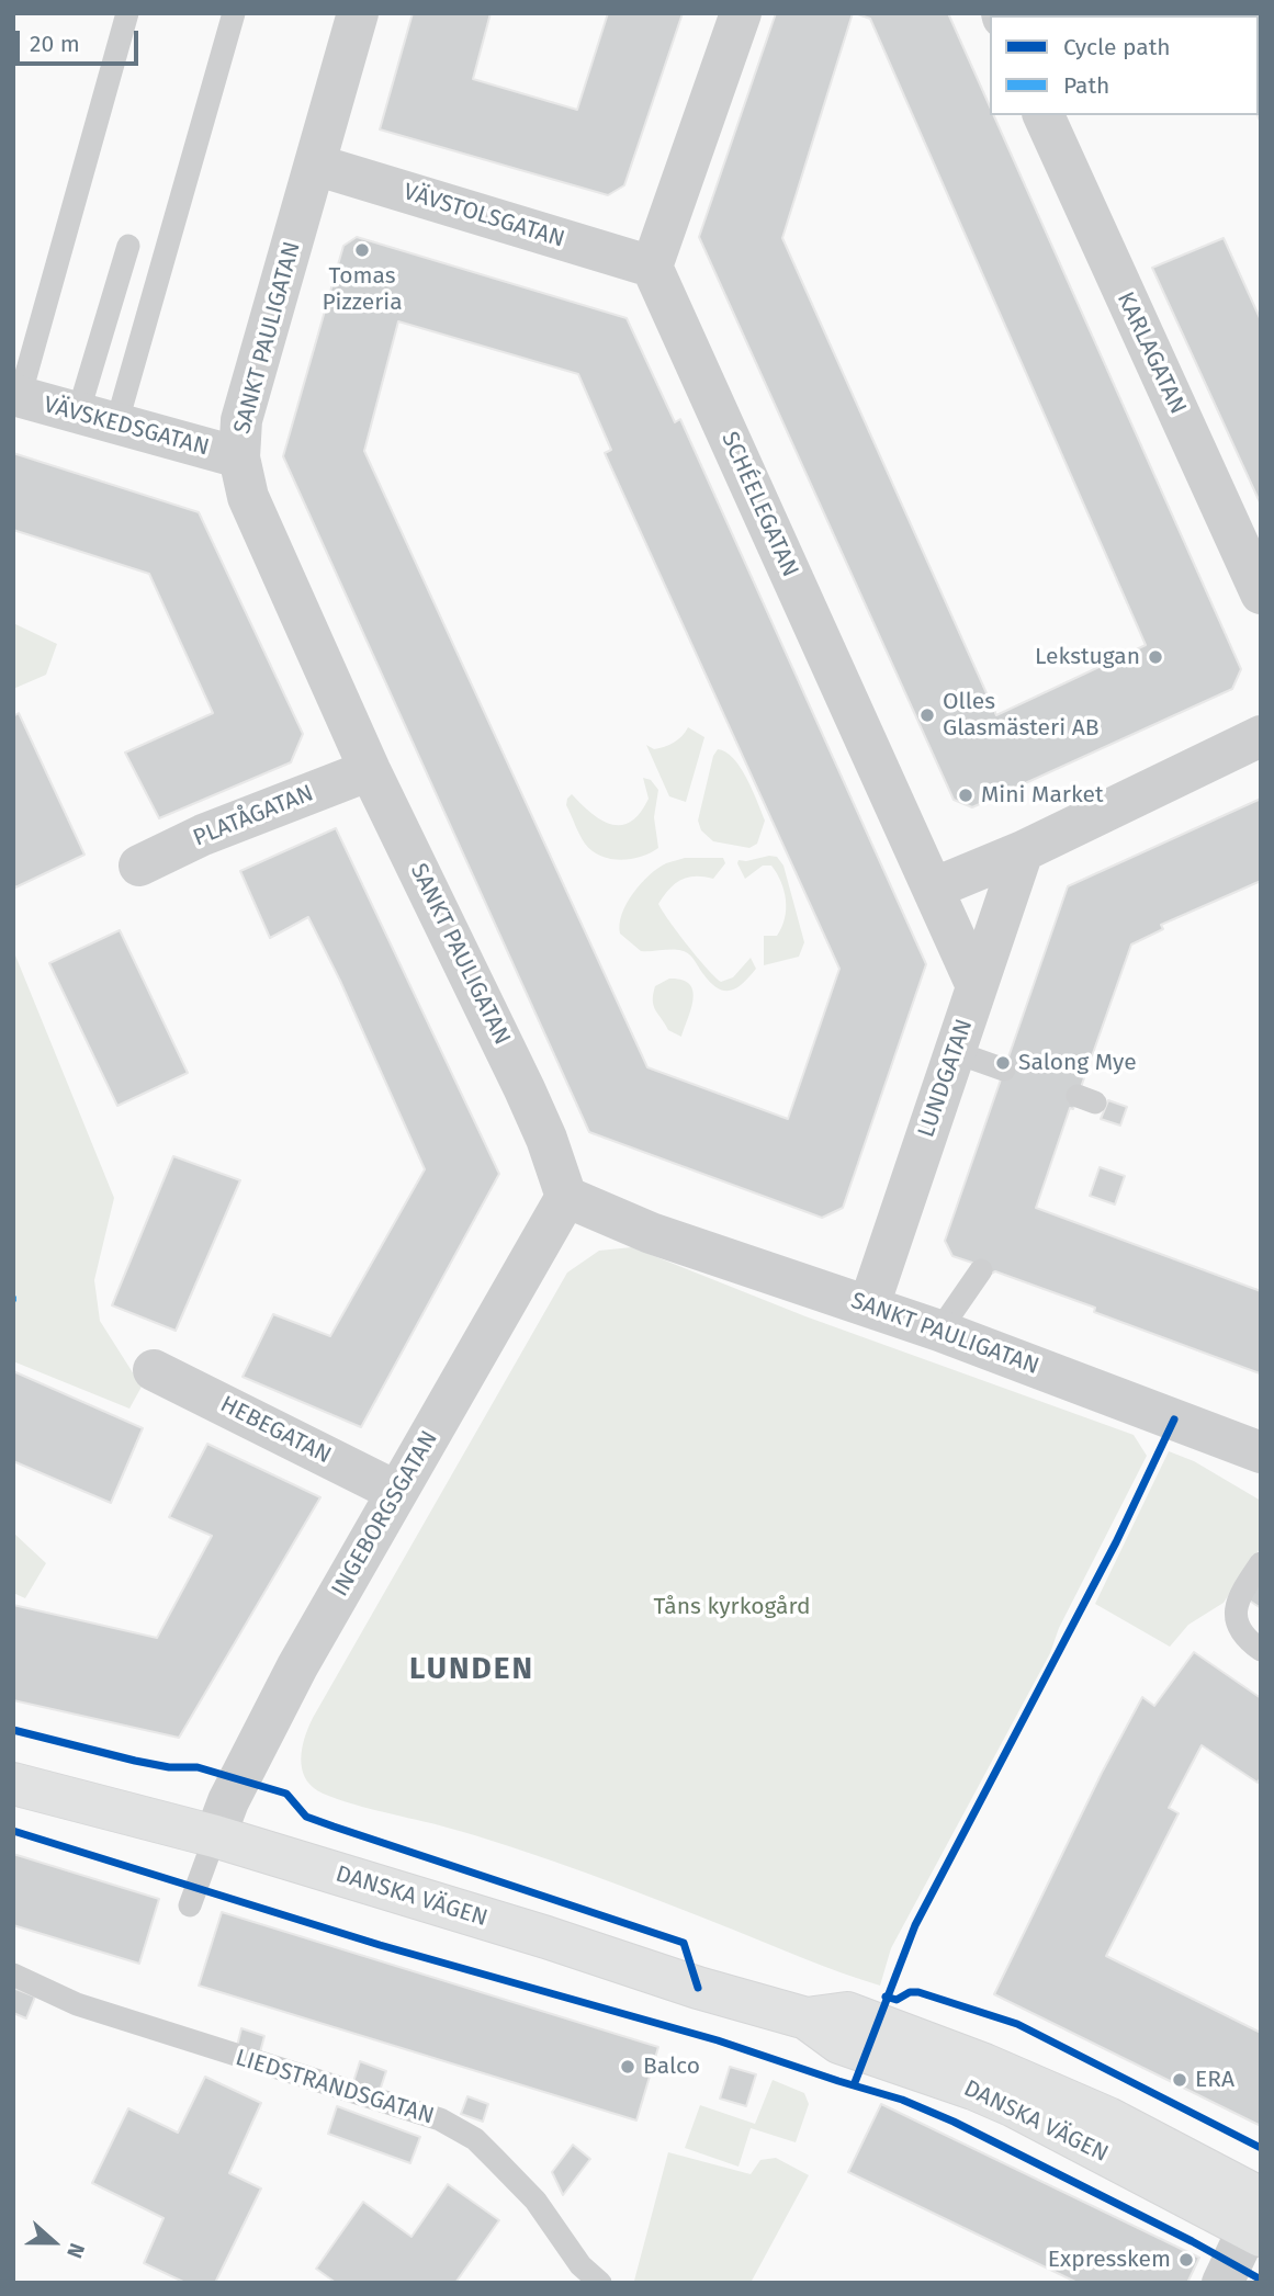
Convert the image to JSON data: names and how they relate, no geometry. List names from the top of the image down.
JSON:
{
  "streets": {
    "street": [
      "VÄVSTOLSGATAN",
      "SANKT PAULIGATAN",
      "KARLAGATAN",
      "VÄVSKEDSGATAN",
      "SCHÉELEGATAN",
      "PLATÅGATAN",
      "LUNDGATAN",
      "HEBEGATAN",
      "INGEBORGSGATAN",
      "DANSKA VÄGEN"
    ],
    "lane": ["LIEDSTRANDSGATAN"]
  },
  "crossings": [
    ["VÄVSTOLSGATAN", "SANKT PAULIGATAN"],
    ["VÄVSTOLSGATAN", "SCHÉELEGATAN"],
    ["SANKT PAULIGATAN", "VÄVSKEDSGATAN"],
    ["SANKT PAULIGATAN", "PLATÅGATAN"],
    ["SANKT PAULIGATAN", "LUNDGATAN"],
    ["SANKT PAULIGATAN", "INGEBORGSGATAN"],
    ["SCHÉELEGATAN", "LUNDGATAN"],
    ["HEBEGATAN", "INGEBORGSGATAN"],
    ["INGEBORGSGATAN", "DANSKA VÄGEN"]
  ],
  "districts": ["LUNDEN"],
  "parks": ["Tåns kyrkogård"],
  "places": [
    "Tomas Pizzeria",
    "Lekstugan",
    "Olles Glasmästeri AB",
    "Mini Market",
    "Salong Mye",
    "Balco",
    "ERA",
    "Expresskem"
  ],
  "legend": ["Cycle path", "Path"],
  "scale_bar": "20 m",
  "north": "right"
}
